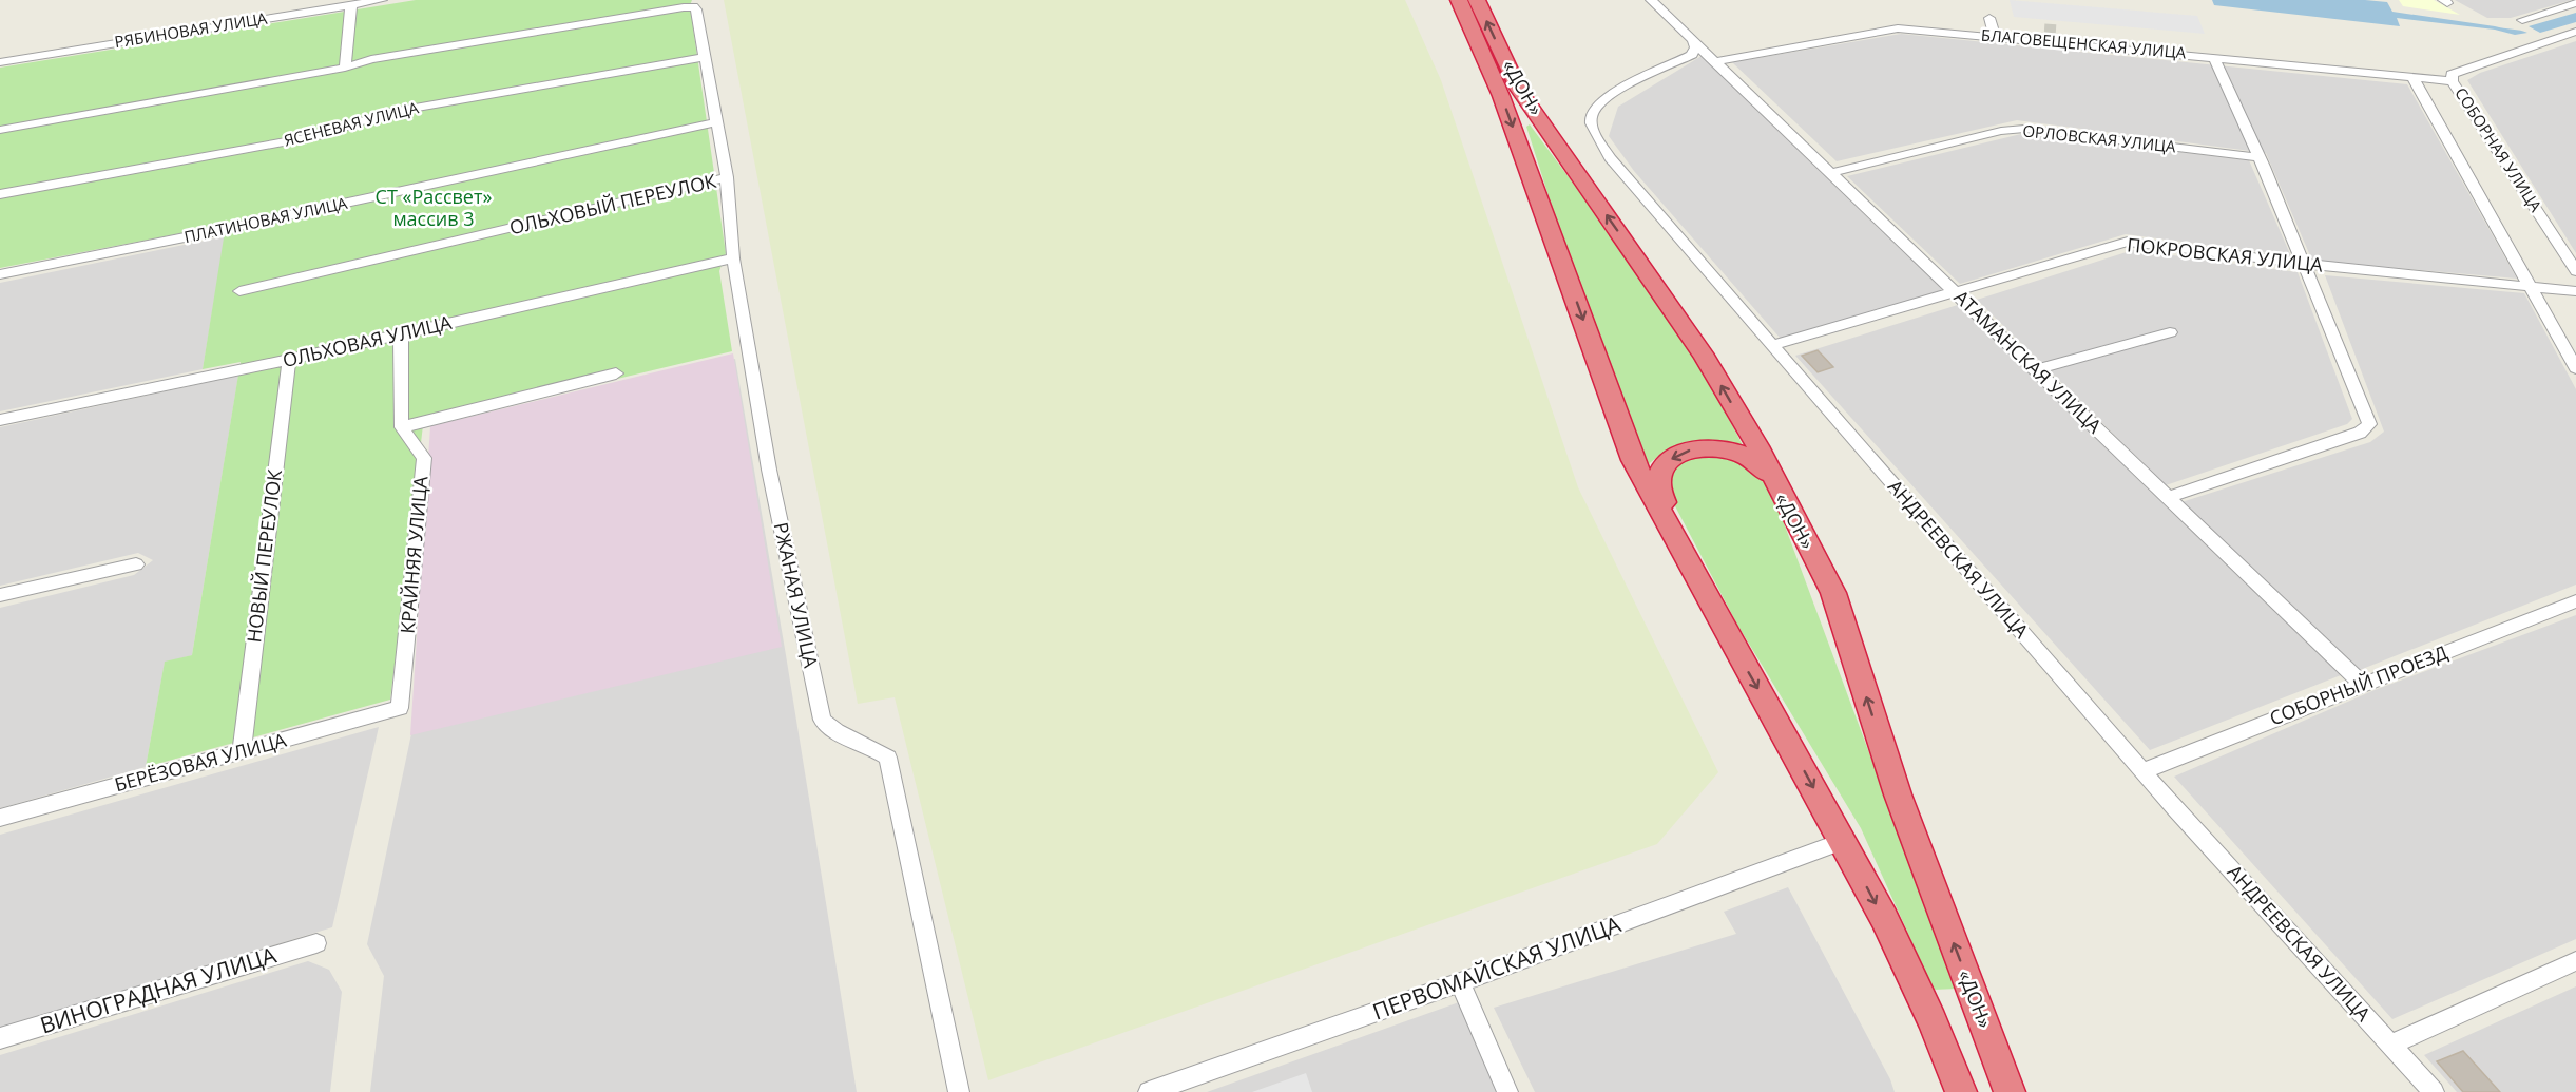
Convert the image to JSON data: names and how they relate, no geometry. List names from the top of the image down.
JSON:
{
  "streets": {
    "highway": ["«ДОН»"],
    "street": [
      "РЯБИНОВАЯ УЛИЦА",
      "БЛАГОВЕЩЕНСКАЯ УЛИЦА",
      "ЯСЕНЕВАЯ УЛИЦА",
      "ОРЛОВСКАЯ УЛИЦА",
      "СОБОРНАЯ УЛИЦА",
      "ОЛЬХОВЫЙ ПЕРЕУЛОК",
      "ПЛАТИНОВАЯ УЛИЦА",
      "ПОКРОВСКАЯ УЛИЦА",
      "ОЛЬХОВАЯ УЛИЦА",
      "АТАМАНСКАЯ УЛИЦА",
      "КРАЙНЯЯ УЛИЦА",
      "НОВЫЙ ПЕРЕУЛОК",
      "АНДРЕЕВСКАЯ УЛИЦА",
      "РЖАНАЯ УЛИЦА",
      "СОБОРНЫЙ ПРОЕЗД",
      "БЕРЁЗОВАЯ УЛИЦА",
      "ПЕРВОМАЙСКАЯ УЛИЦА",
      "ВИНОГРАДНАЯ УЛИЦА"
    ]
  },
  "crossings": [
    ["БЛАГОВЕЩЕНСКАЯ УЛИЦА", "СОБОРНАЯ УЛИЦА"],
    ["БЛАГОВЕЩЕНСКАЯ УЛИЦА", "АТАМАНСКАЯ УЛИЦА"],
    ["«ДОН»", "ПЕРВОМАЙСКАЯ УЛИЦА"],
    ["ЯСЕНЕВАЯ УЛИЦА", "РЖАНАЯ УЛИЦА"],
    ["ОРЛОВСКАЯ УЛИЦА", "АТАМАНСКАЯ УЛИЦА"],
    ["СОБОРНАЯ УЛИЦА", "ПОКРОВСКАЯ УЛИЦА"],
    ["ОЛЬХОВЫЙ ПЕРЕУЛОК", "РЖАНАЯ УЛИЦА"],
    ["ПЛАТИНОВАЯ УЛИЦА", "РЖАНАЯ УЛИЦА"],
    ["ПОКРОВСКАЯ УЛИЦА", "АТАМАНСКАЯ УЛИЦА"],
    ["ПОКРОВСКАЯ УЛИЦА", "АНДРЕЕВСКАЯ УЛИЦА"],
    ["ОЛЬХОВАЯ УЛИЦА", "НОВЫЙ ПЕРЕУЛОК"],
    ["ОЛЬХОВАЯ УЛИЦА", "РЖАНАЯ УЛИЦА"],
    ["АТАМАНСКАЯ УЛИЦА", "АНДРЕЕВСКАЯ УЛИЦА"],
    ["АТАМАНСКАЯ УЛИЦА", "СОБОРНЫЙ ПРОЕЗД"],
    ["КРАЙНЯЯ УЛИЦА", "БЕРЁЗОВАЯ УЛИЦА"],
    ["НОВЫЙ ПЕРЕУЛОК", "БЕРЁЗОВАЯ УЛИЦА"],
    ["АНДРЕЕВСКАЯ УЛИЦА", "СОБОРНЫЙ ПРОЕЗД"]
  ],
  "parks": ["СТ «Рассвет» массив 3"]
}
